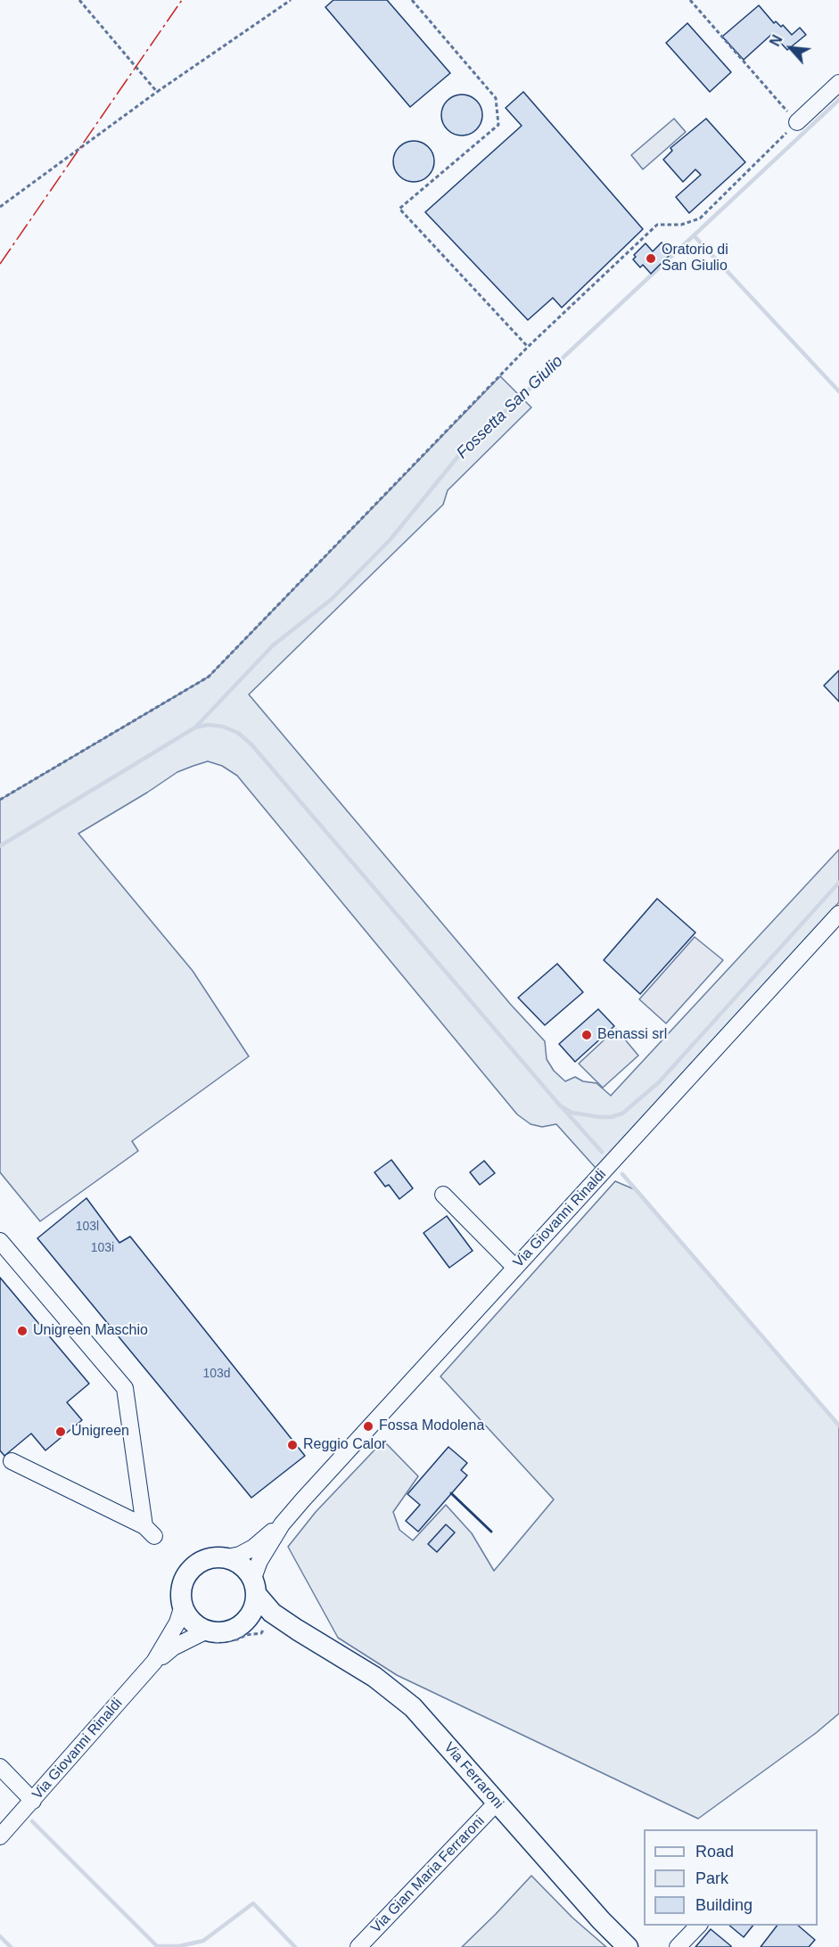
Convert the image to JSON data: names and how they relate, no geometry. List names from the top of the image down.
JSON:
{
  "streets": {
    "main road": ["Via Ferraroni"],
    "street": ["Via Giovanni Rinaldi", "Via Gian Maria Ferraroni"]
  },
  "crossings": [
    ["Via Giovanni Rinaldi", "Via Ferraroni"],
    ["Via Ferraroni", "Via Gian Maria Ferraroni"]
  ],
  "water": ["Fossetta San Giulio"],
  "places": [
    "Oratorio di San Giulio",
    "Benassi srl",
    "Unigreen Maschio",
    "Fossa Modolena",
    "Unigreen",
    "Reggio Calor"
  ],
  "house_numbers": ["103l", "103i", "103d"],
  "legend": ["Road", "Park", "Building"],
  "north": "top left"
}
